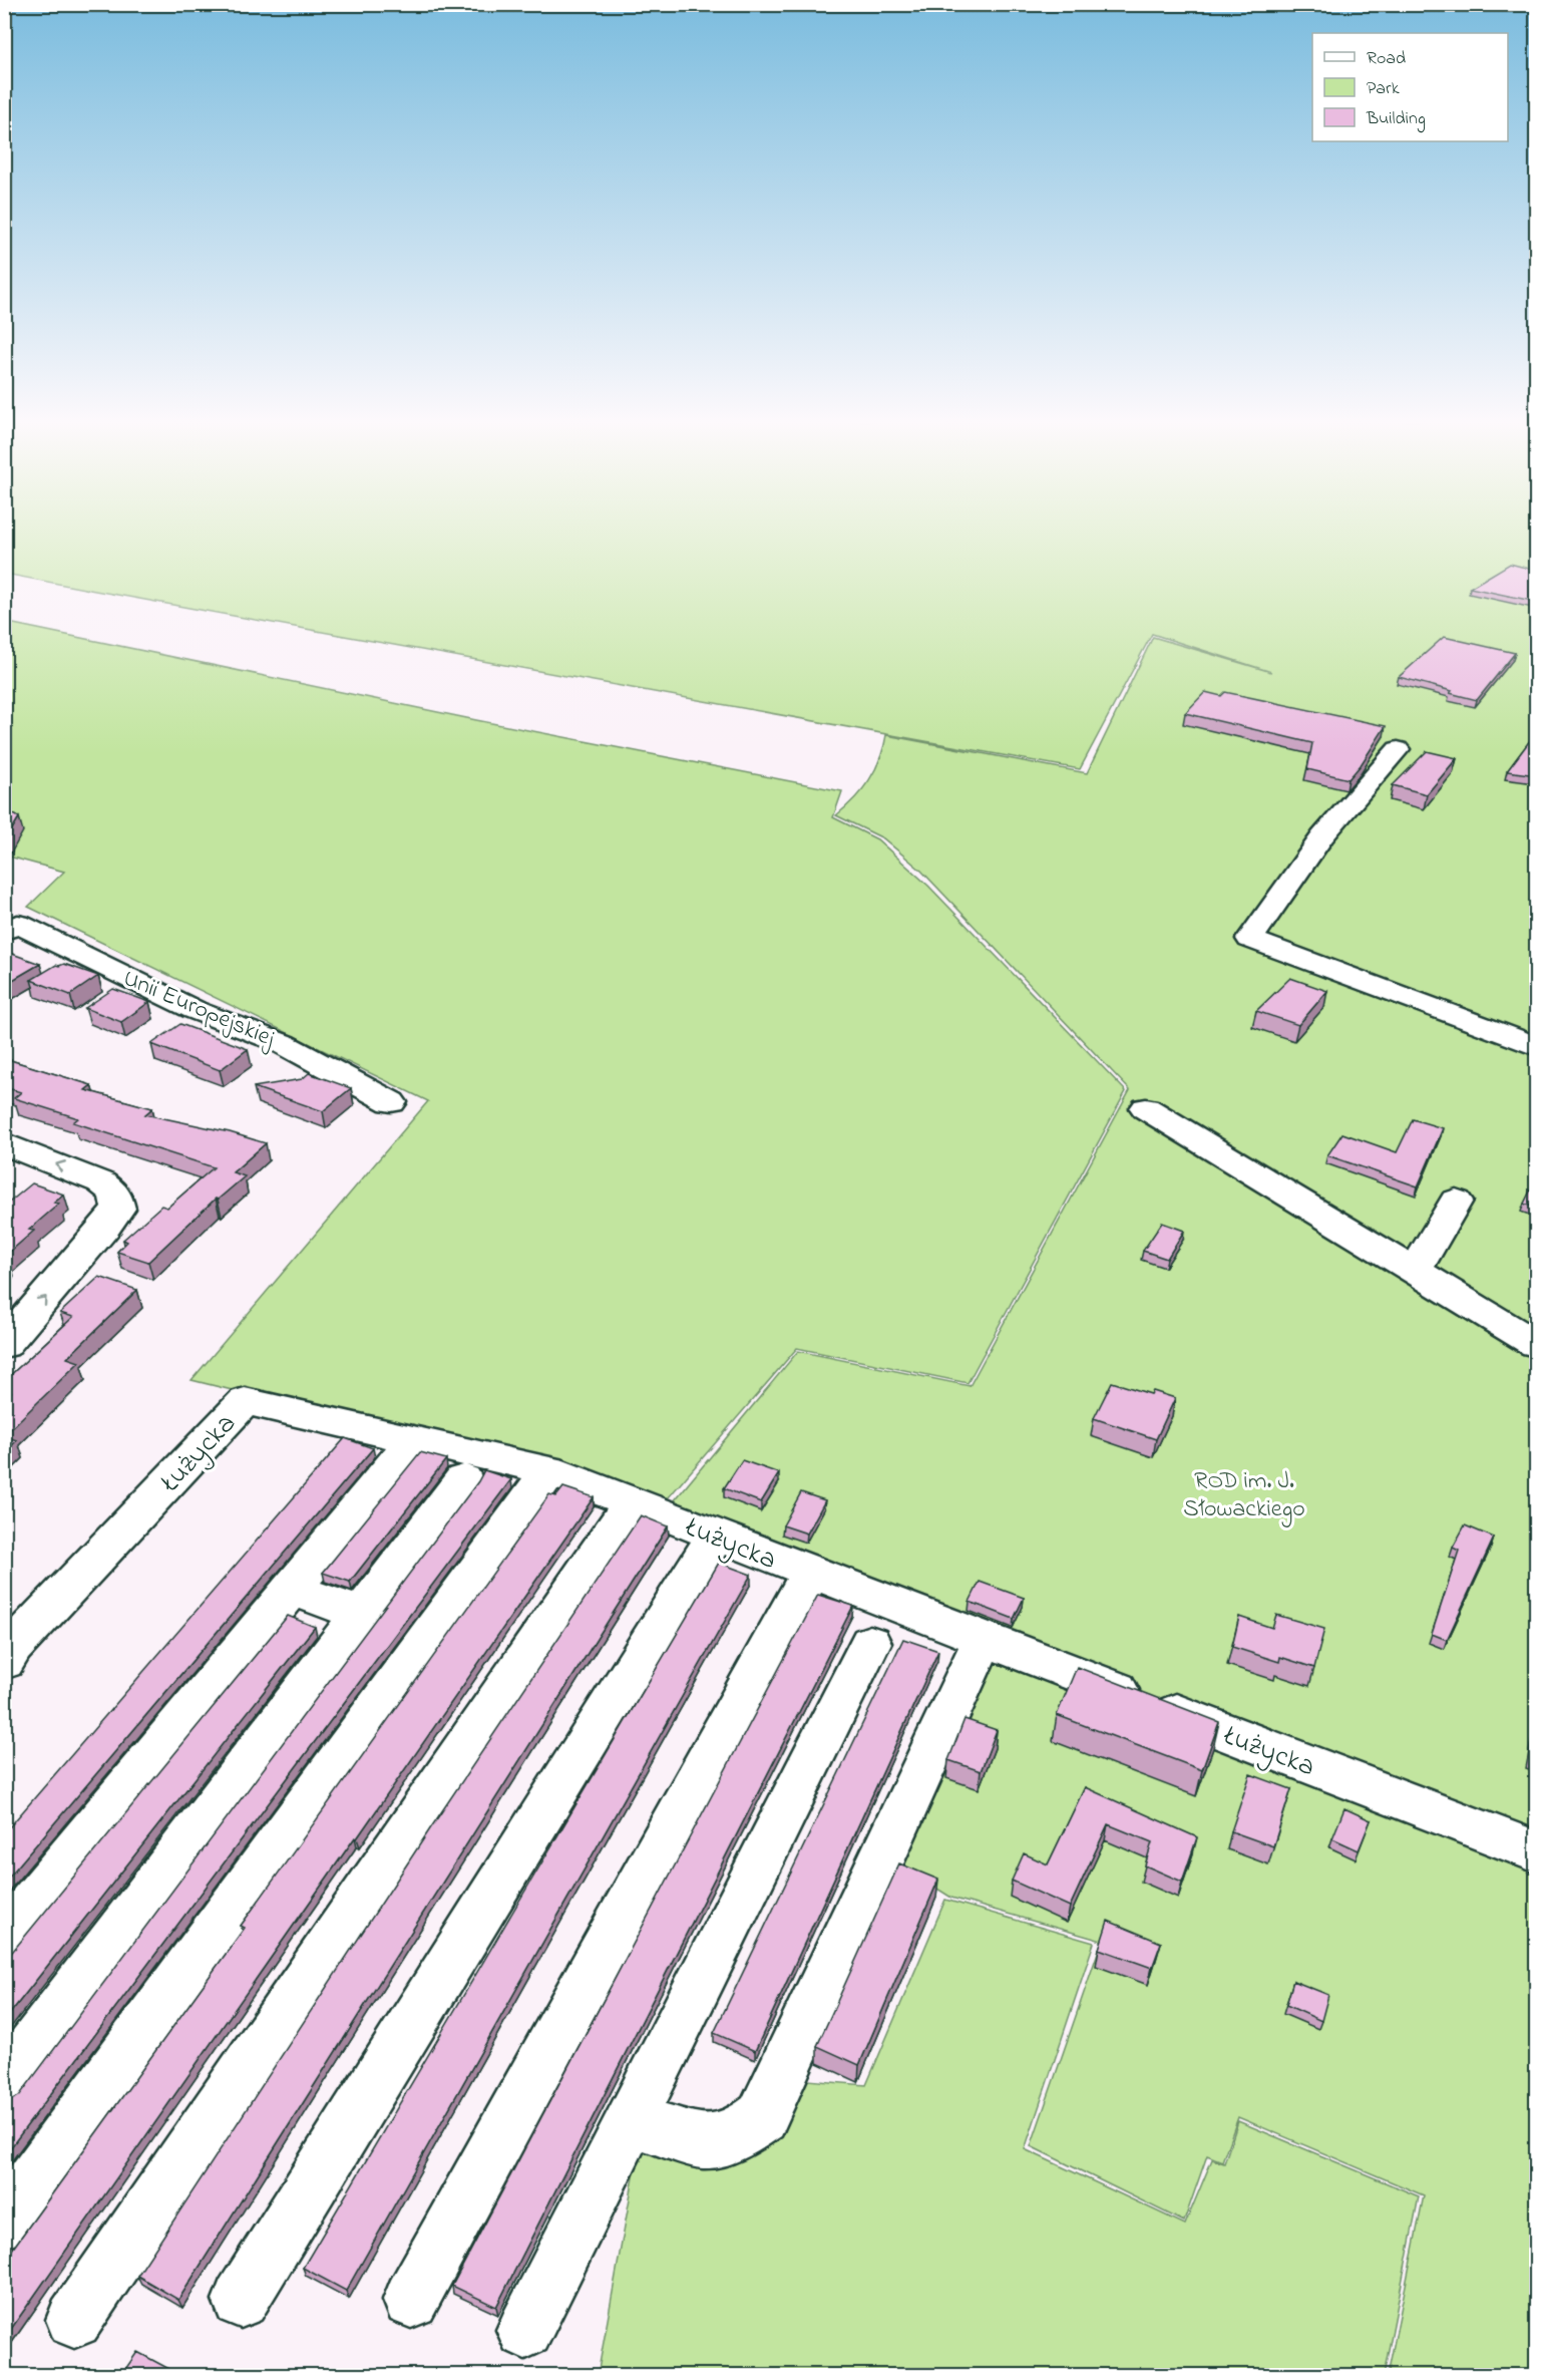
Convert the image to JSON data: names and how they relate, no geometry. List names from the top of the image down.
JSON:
{
  "streets": {
    "street": ["Unii Europejskiej", "Łużycka"]
  },
  "parks": ["ROD im. J. Słowackiego"],
  "legend": ["Road", "Park", "Building"]
}
